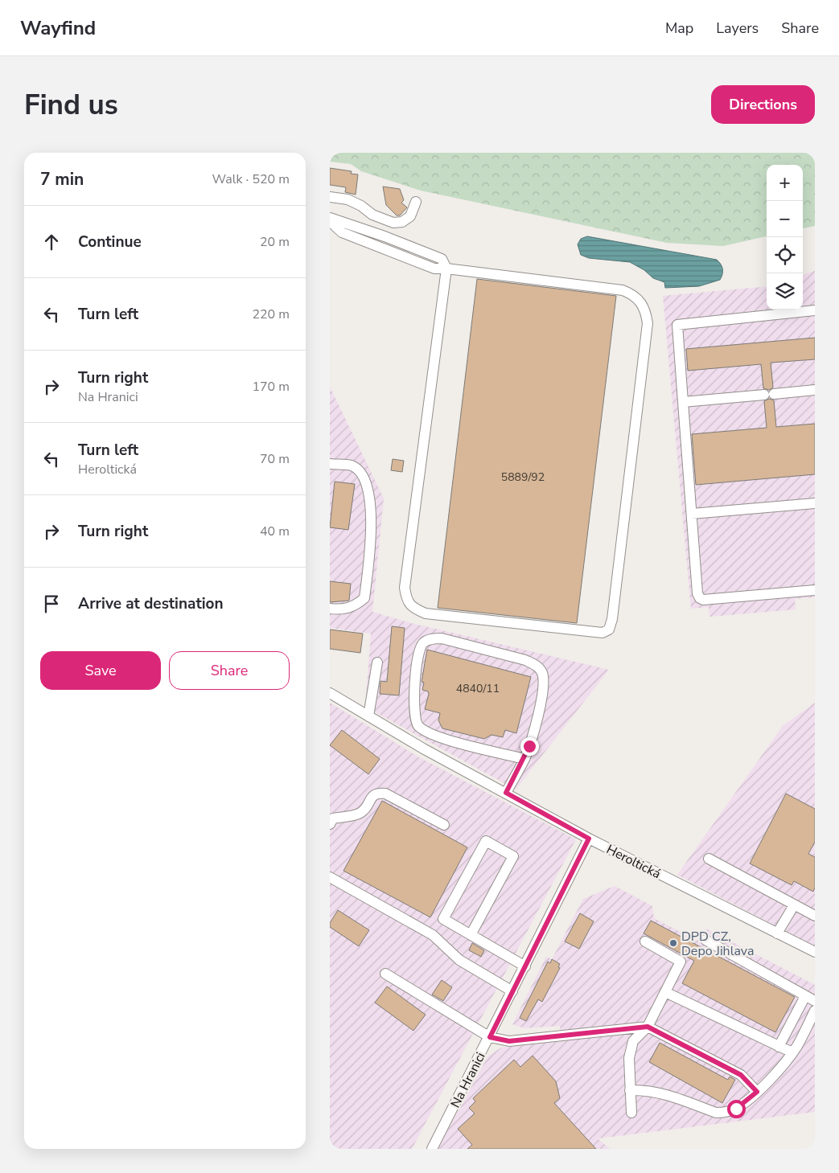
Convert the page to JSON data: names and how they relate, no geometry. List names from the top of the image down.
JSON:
{
  "streets": {
    "street": ["Heroltická", "Na Hranici"]
  },
  "crossings": [
    ["Heroltická", "Na Hranici"]
  ],
  "places": ["DPD CZ, Depo Jihlava"],
  "house_numbers": ["5889/92", "4840/11"],
  "page": {
    "header": "Wayfind",
    "nav": ["Map", "Layers", "Share"],
    "buttons": [
      "Directions",
      ["Save", "Share"]
    ],
    "title": "Find us",
    "heading": ["7 min", "Walk · 520 m"],
    "map_buttons": ["+", "−"],
    "list": [
      ["Continue", "20 m"],
      ["Turn left", "220 m"],
      ["Turn right", "Na Hranici", "170 m"],
      ["Turn left", "Heroltická", "70 m"],
      ["Turn right", "40 m"],
      "Arrive at destination"
    ]
  }
}
